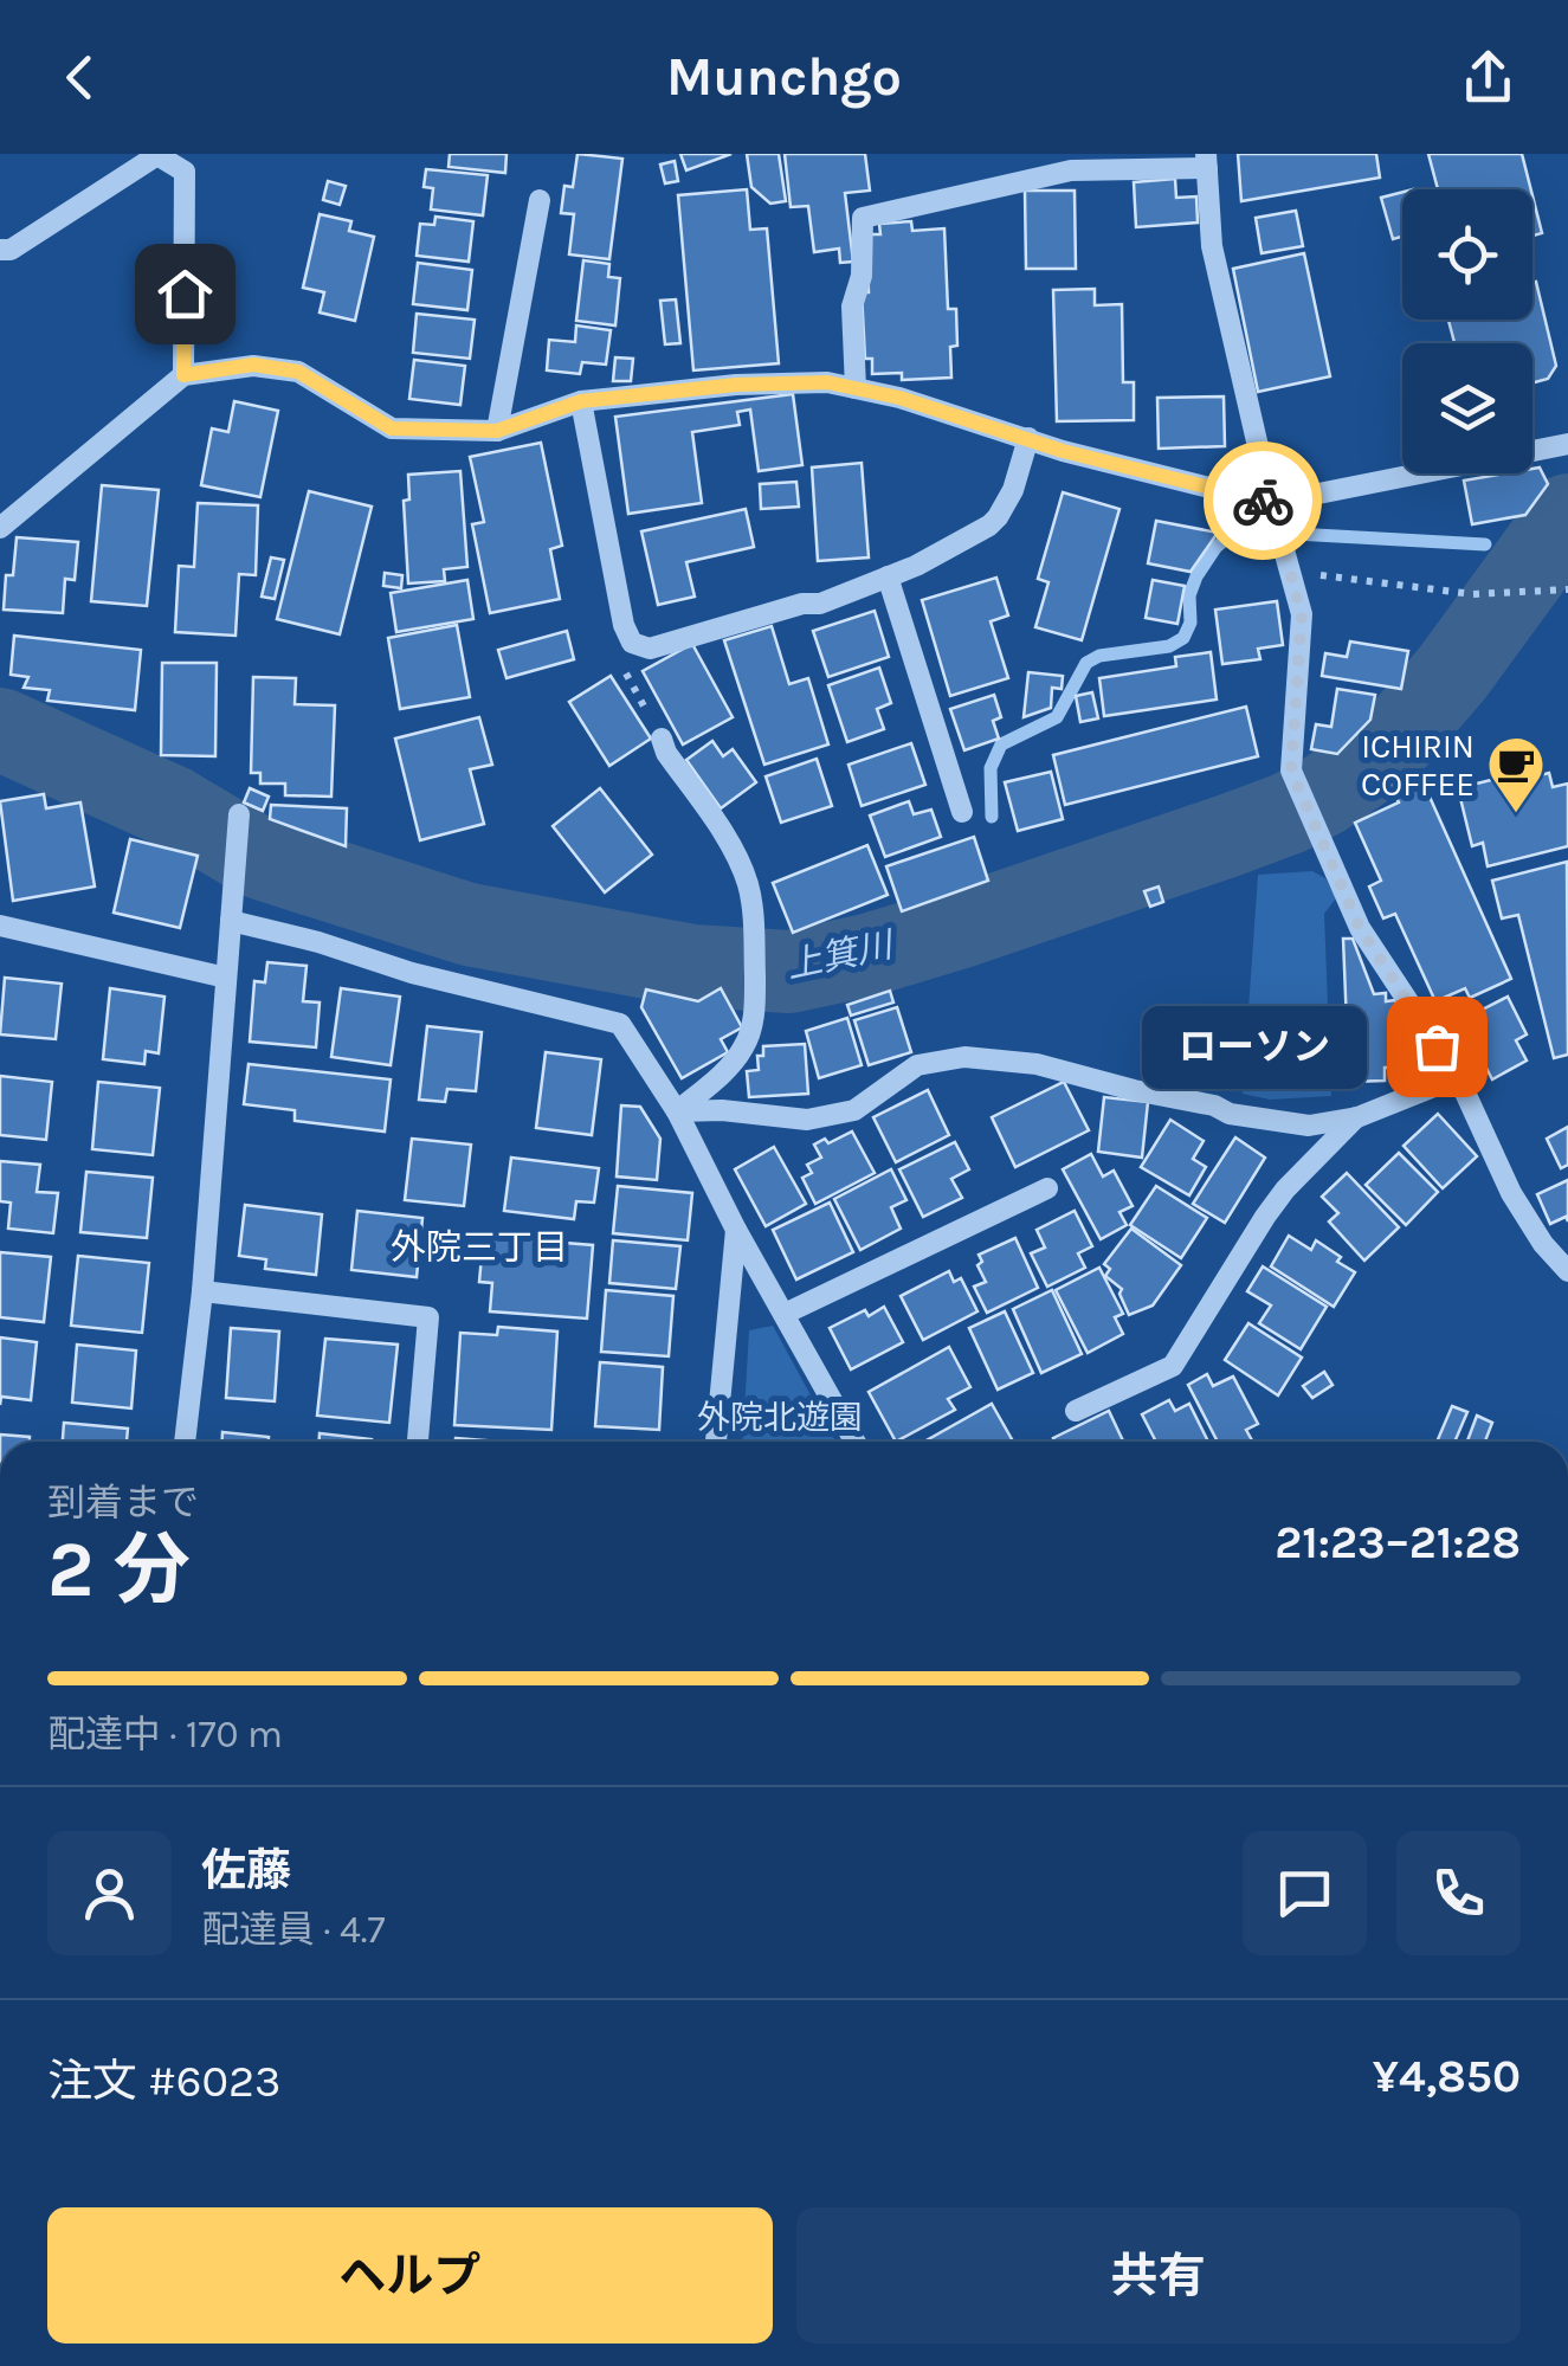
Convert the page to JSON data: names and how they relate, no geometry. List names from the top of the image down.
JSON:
{
  "districts": ["外院三丁目"],
  "water": ["上箕川"],
  "parks": ["外院北遊園"],
  "places": {
    "cafe": ["ICHIRIN COFFEE"],
    "other": ["ローソン"]
  },
  "page": {
    "header": "Munchgo",
    "bubble": "ローソン",
    "heading": ["2 分", "到着まで", "21:23–21:28"],
    "panel": [
      "佐藤",
      "配達員 · 4.7",
      "注文 #6023",
      "¥4,850"
    ],
    "bar": "配達中 · 170 m",
    "buttons": ["ヘルプ", "共有"]
  }
}
